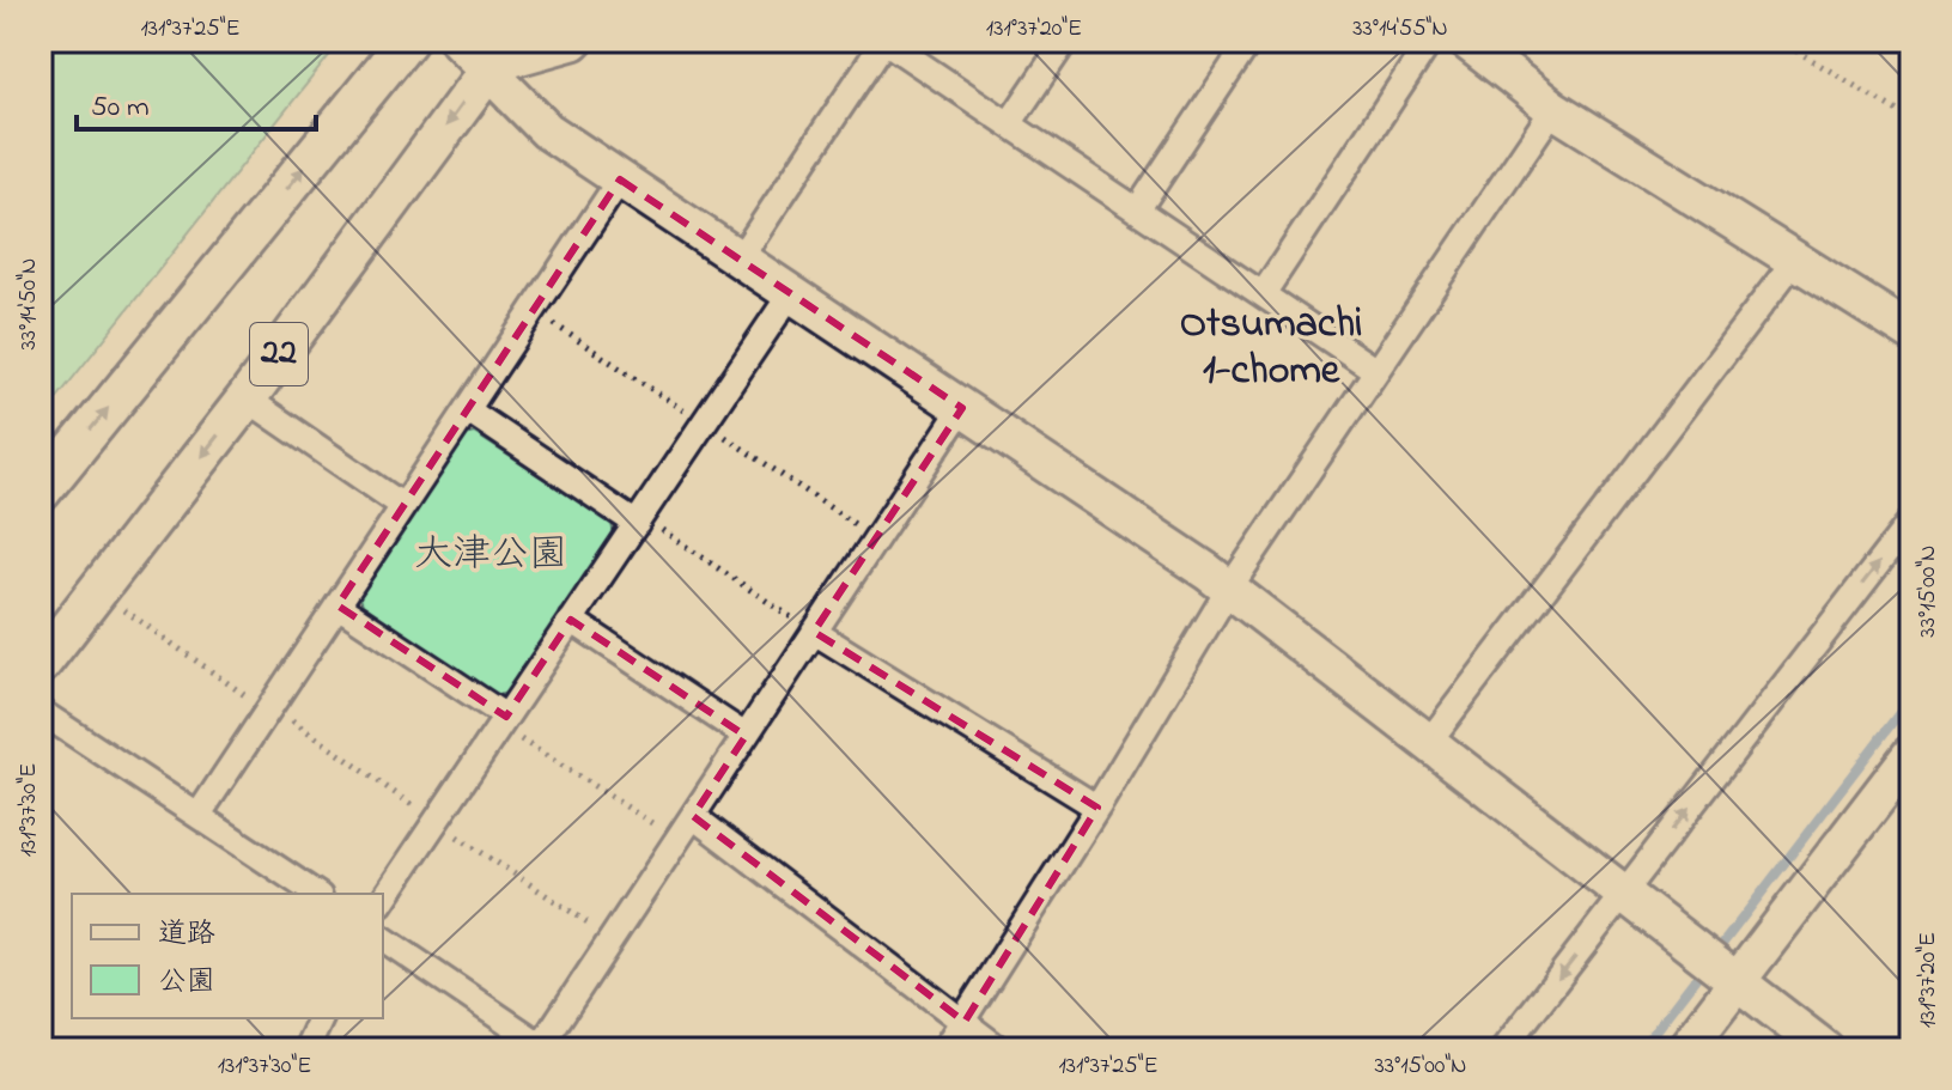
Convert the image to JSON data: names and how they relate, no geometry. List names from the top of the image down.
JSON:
{
  "streets": {
    "main road": ["22"]
  },
  "districts": ["Otsumachi 1-chome"],
  "parks": ["大津公園"],
  "legend": ["道路", "公園"],
  "scale_bar": "50 m",
  "coordinates": [
    "131°37'25\"E",
    "131°37'20\"E",
    "33°14'55\"N",
    "33°14'50\"N",
    "33°15'00\"N",
    "131°37'30\"E"
  ]
}
